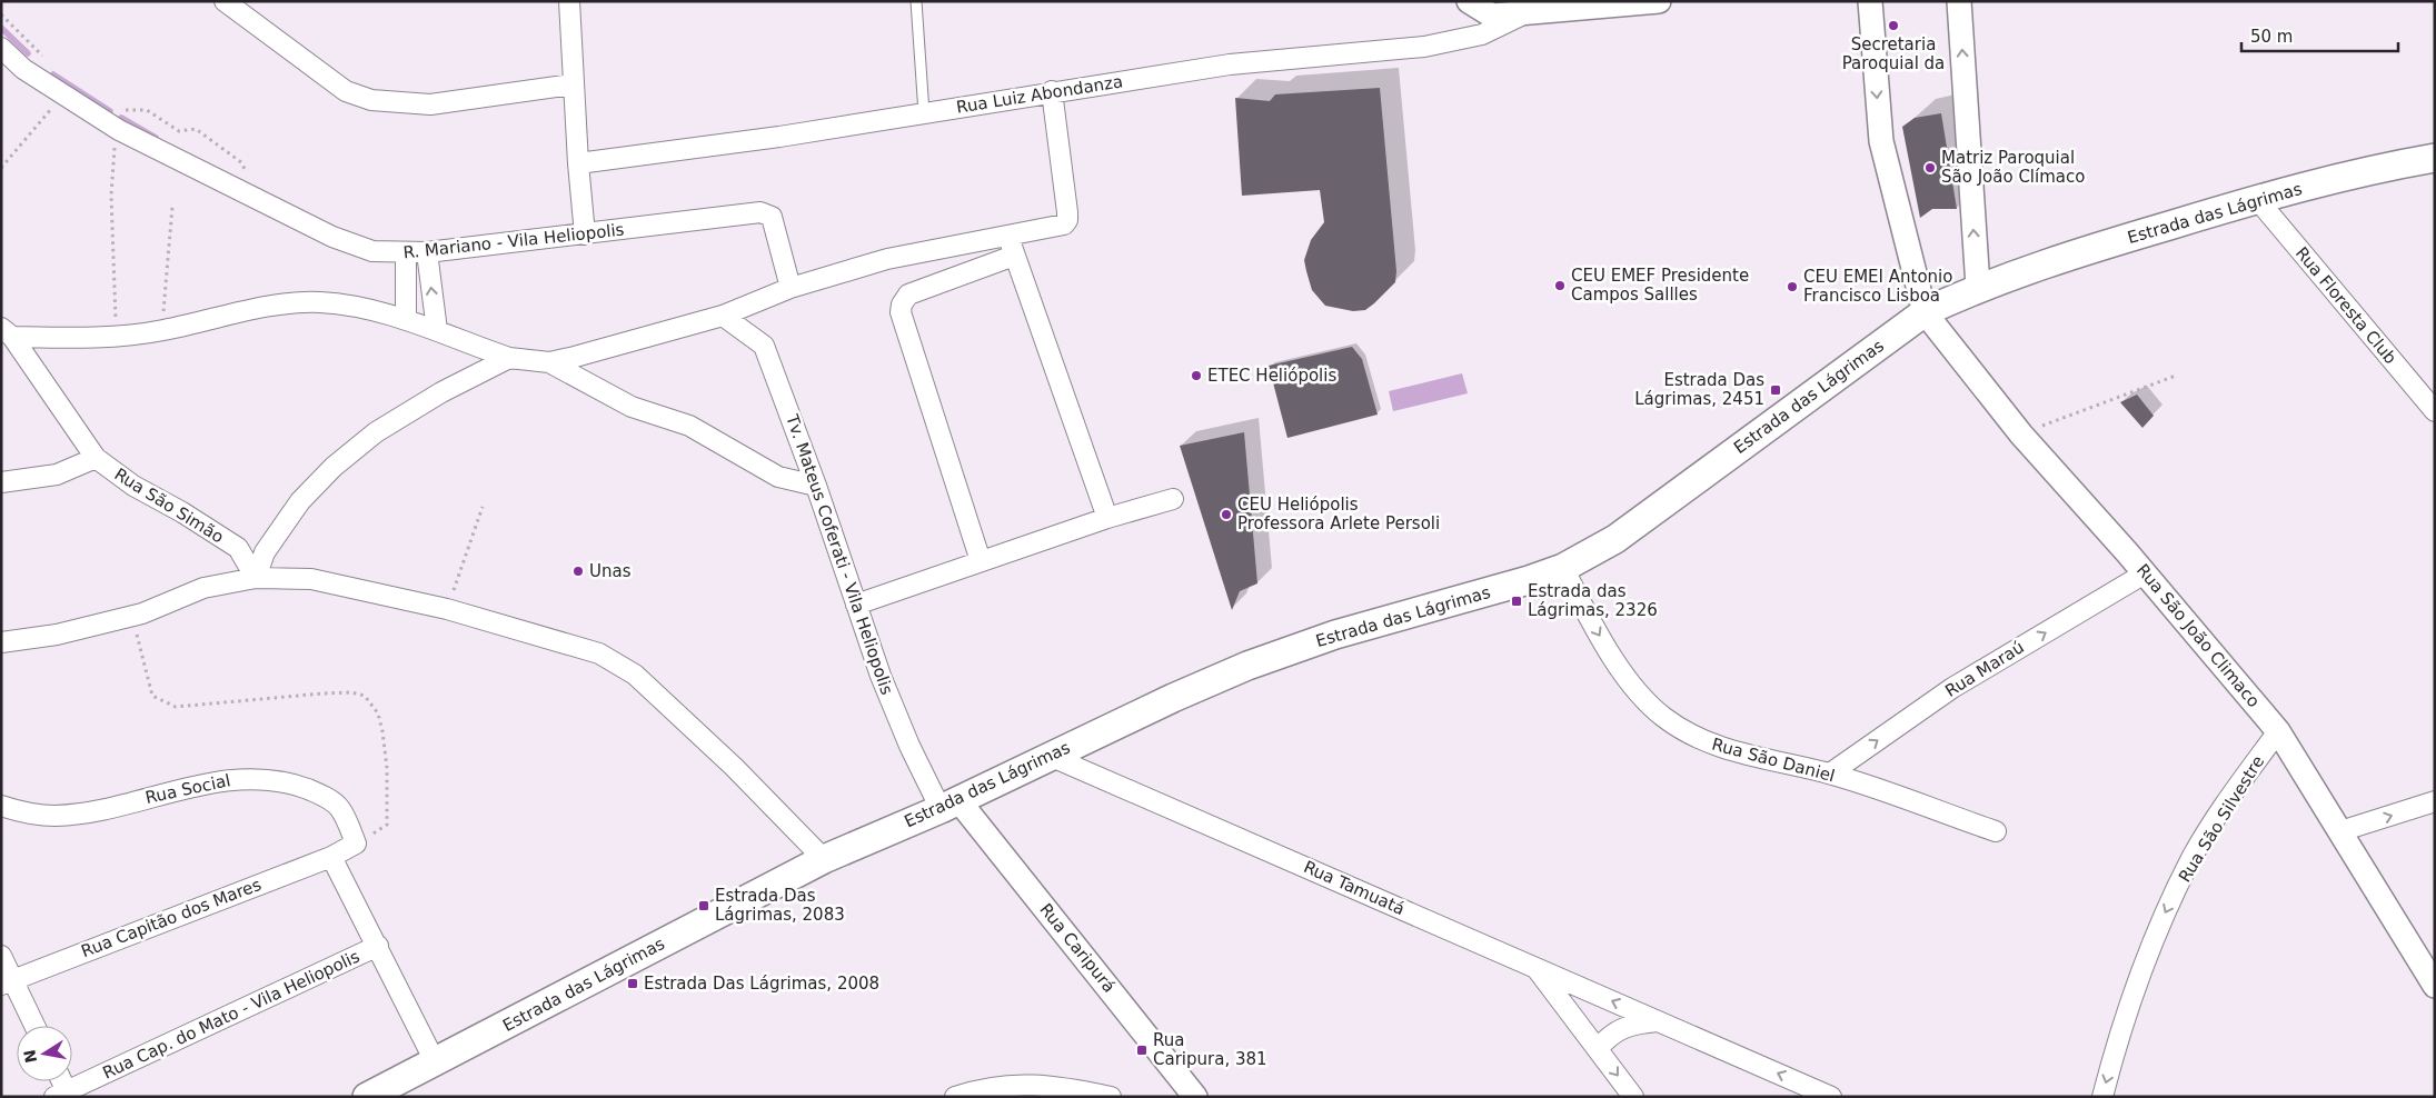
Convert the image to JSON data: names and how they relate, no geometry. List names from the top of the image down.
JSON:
{
  "streets": {
    "main road": ["Estrada das Lágrimas"],
    "street": [
      "Rua Luiz Abondanza",
      "R. Mariano - Vila Heliopolis",
      "Rua Floresta Club",
      "Rua São Simão",
      "Tv. Mateus Coferati - Vila Heliopolis",
      "Rua São João Climaco",
      "Rua Maraú",
      "Rua São Daniel",
      "Rua Social",
      "Rua São Silvestre",
      "Rua Tamuatá",
      "Rua Capitão dos Mares",
      "Rua Caripurá",
      "Rua Cap. do Mato - Vila Heliopolis"
    ]
  },
  "crossings": [
    ["Estrada das Lágrimas", "Rua Floresta Club"],
    ["Estrada das Lágrimas", "Tv. Mateus Coferati - Vila Heliopolis"],
    ["Estrada das Lágrimas", "Rua São João Climaco"],
    ["Estrada das Lágrimas", "Rua São Daniel"],
    ["Estrada das Lágrimas", "Rua Tamuatá"],
    ["Estrada das Lágrimas", "Rua Caripurá"],
    ["Tv. Mateus Coferati - Vila Heliopolis", "Rua Caripurá"],
    ["Rua São João Climaco", "Rua Maraú"],
    ["Rua São João Climaco", "Rua São Silvestre"],
    ["Rua Maraú", "Rua São Daniel"]
  ],
  "one_way": [
    "Rua Maraú",
    "Rua São Daniel",
    "Rua São Silvestre",
    "Rua Tamuatá"
  ],
  "places": {
    "other": [
      "Secretaria Paroquial da",
      "Matriz Paroquial São João Clímaco",
      "CEU EMEF Presidente Campos Sallles",
      "CEU EMEI Antonio Francisco Lisboa",
      "ETEC Heliópolis",
      "CEU Heliópolis Professora Arlete Persoli",
      "Unas"
    ],
    "transit": [
      "Estrada Das Lágrimas, 2451",
      "Estrada das Lágrimas, 2326",
      "Estrada Das Lágrimas, 2083",
      "Estrada Das Lágrimas, 2008",
      "Rua Caripura, 381"
    ]
  },
  "scale_bar": "50 m",
  "north": "left"
}
